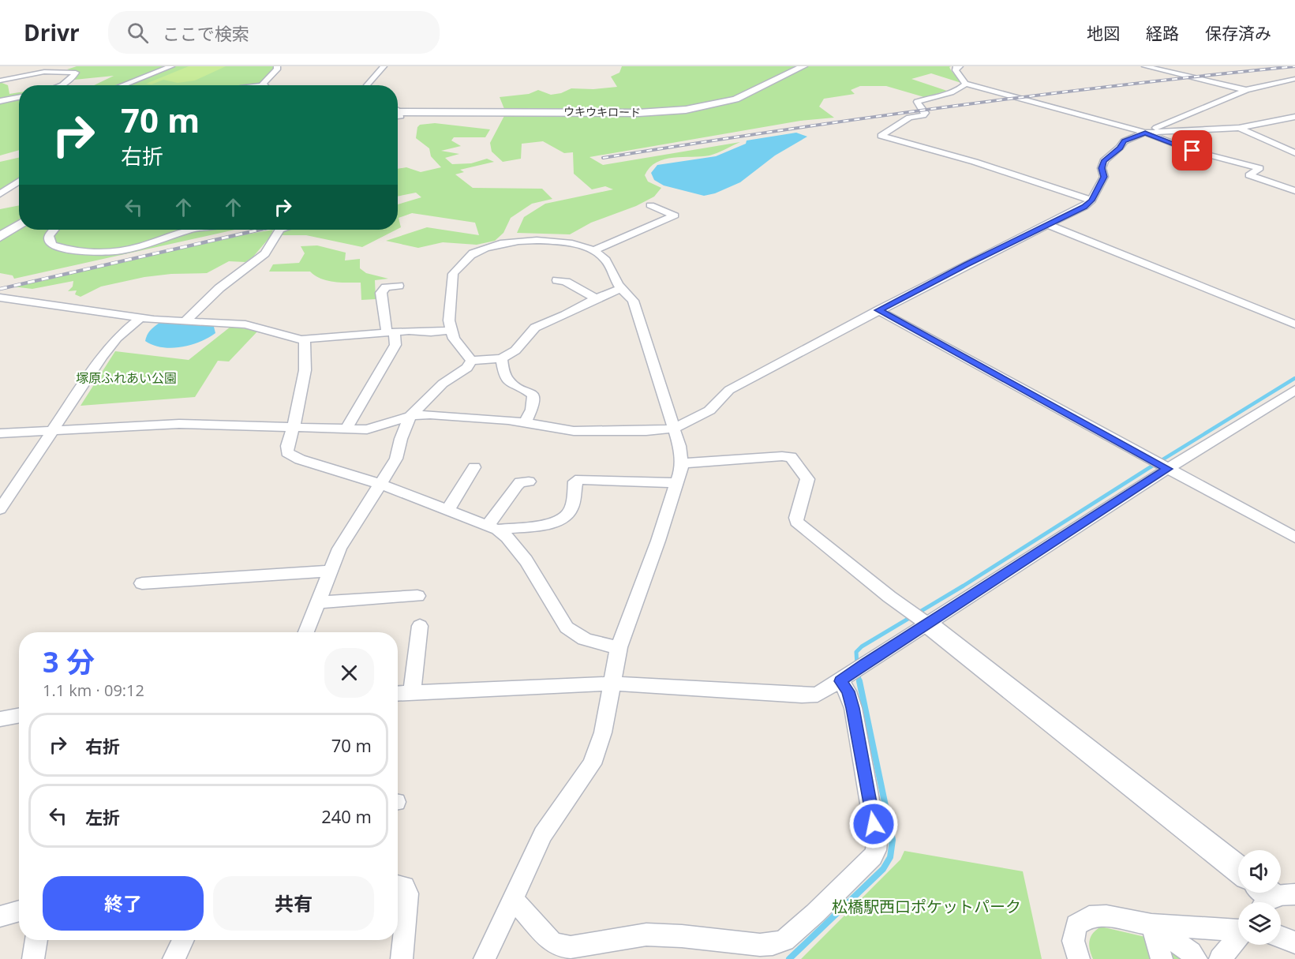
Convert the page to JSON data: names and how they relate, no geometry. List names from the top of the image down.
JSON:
{
  "streets": {
    "street": ["ウキウキロード"]
  },
  "parks": ["塚原ふれあい公園", "松橋駅西口ポケットパーク"],
  "page": {
    "header": "Drivr",
    "search": "ここで検索",
    "nav": ["地図", "経路", "保存済み"],
    "turn": ["70 m", "右折"],
    "heading": ["3 分", "1.1 km · 09:12"],
    "list": [
      {
        "name": "右折",
        "value": "70 m"
      },
      {
        "name": "左折",
        "value": "240 m"
      }
    ],
    "buttons": ["終了", "共有"]
  }
}
